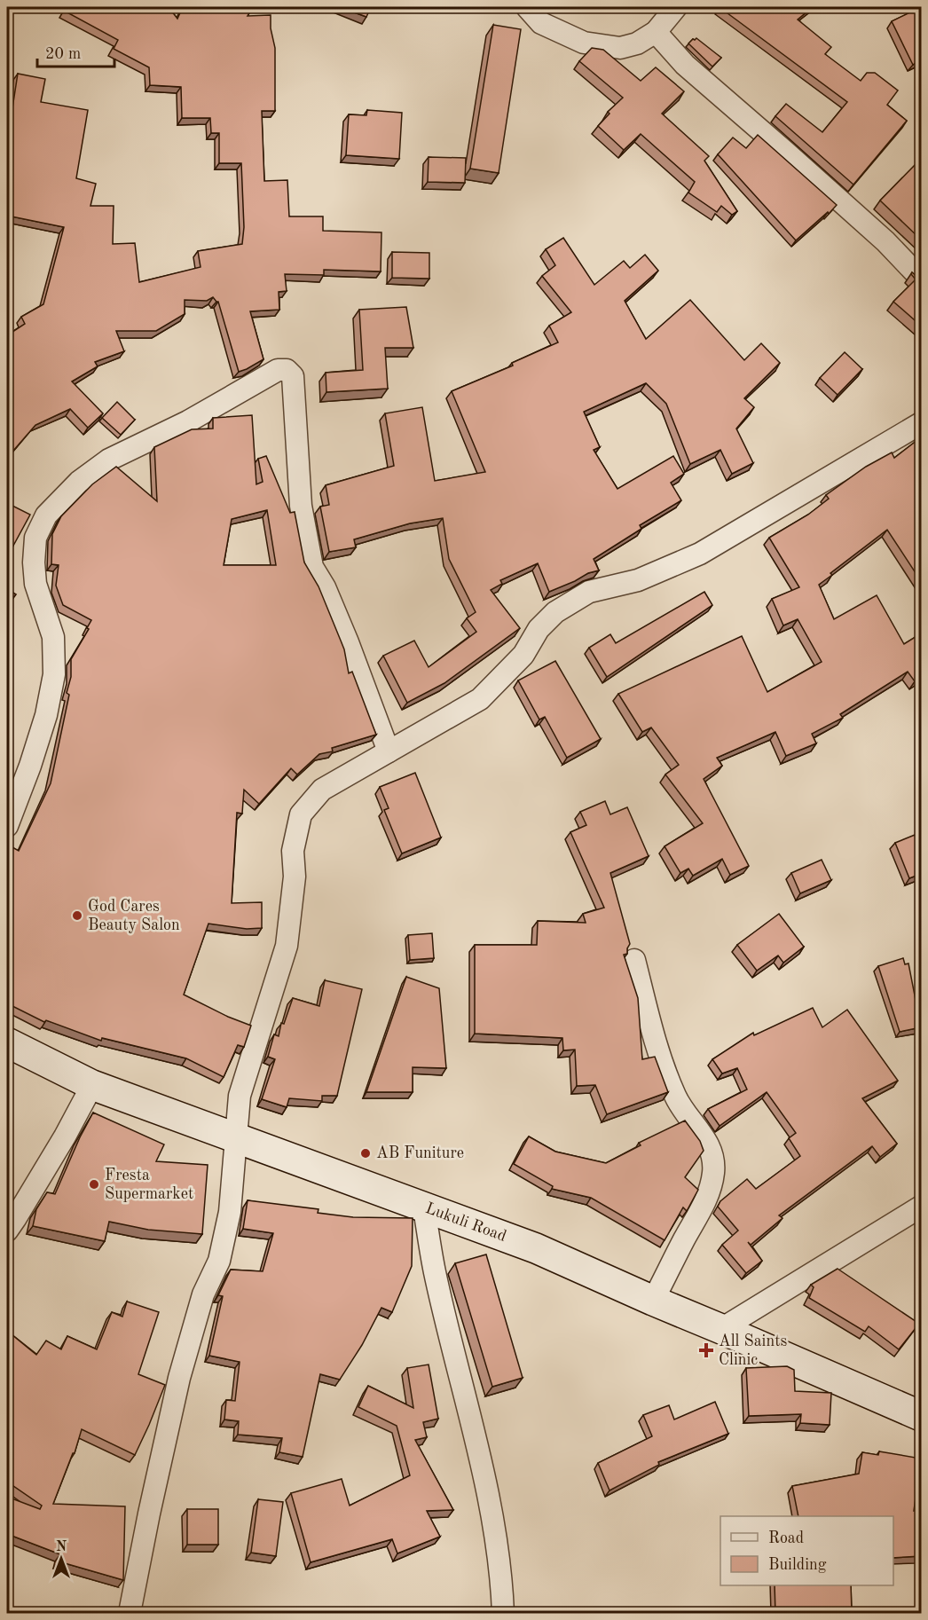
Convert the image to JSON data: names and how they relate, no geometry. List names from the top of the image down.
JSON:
{
  "streets": {
    "street": ["Lukuli Road"]
  },
  "places": {
    "other": ["God Cares Beauty Salon", "AB Funiture", "Fresta Supermarket"],
    "health": ["All Saints Clinic"]
  },
  "legend": ["Road", "Building"],
  "scale_bar": "20 m",
  "north": "top"
}
